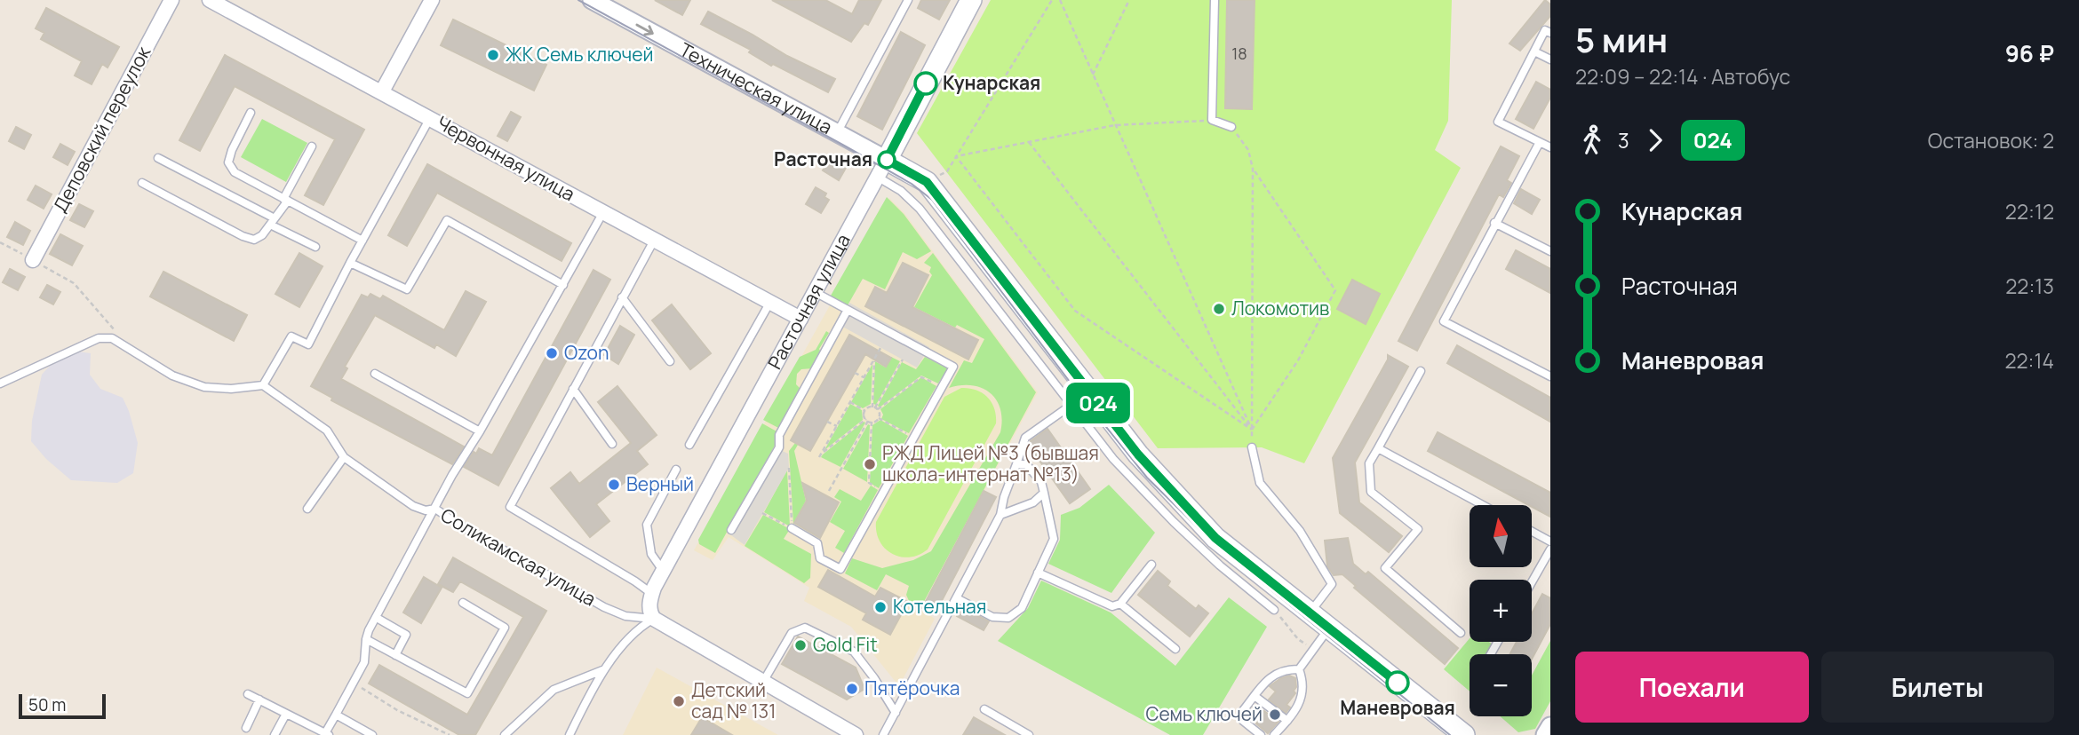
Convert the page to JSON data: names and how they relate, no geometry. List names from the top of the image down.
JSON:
{
  "streets": {
    "main road": ["Техническая улица", "Расточная улица"],
    "street": ["Деповский переулок", "Червонная улица", "Соликамская улица"]
  },
  "crossings": [
    ["Техническая улица", "Расточная улица"],
    ["Червонная улица", "Расточная улица"],
    ["Расточная улица", "Соликамская улица"]
  ],
  "places": [
    "ЖК Семь ключей",
    "Кунарская",
    "Расточная",
    "Локомотив",
    "Ozon",
    "РЖД Лицей №3 (бывшая школа-интернат №13)",
    "Верный",
    "Котельная",
    "Gold Fit",
    "Маневровая",
    "Пятёрочка",
    "Детский сад № 131",
    "Семь ключей"
  ],
  "lines": ["bus line 024"],
  "house_numbers": ["18"],
  "scale_bar": "50 m",
  "north": "top",
  "page": {
    "on_map": "024",
    "heading": ["5 мин", "22:09 – 22:14 · Автобус", "96 ₽"],
    "legs": ["3", "024", "Остановок: 2"],
    "list": [
      {
        "name": "Кунарская",
        "value": "22:12"
      },
      {
        "name": "Расточная",
        "value": "22:13"
      },
      {
        "name": "Маневровая",
        "value": "22:14"
      }
    ],
    "map_buttons": ["+", "−"],
    "buttons": ["Поехали", "Билеты"],
    "scale": "50 m"
  }
}
